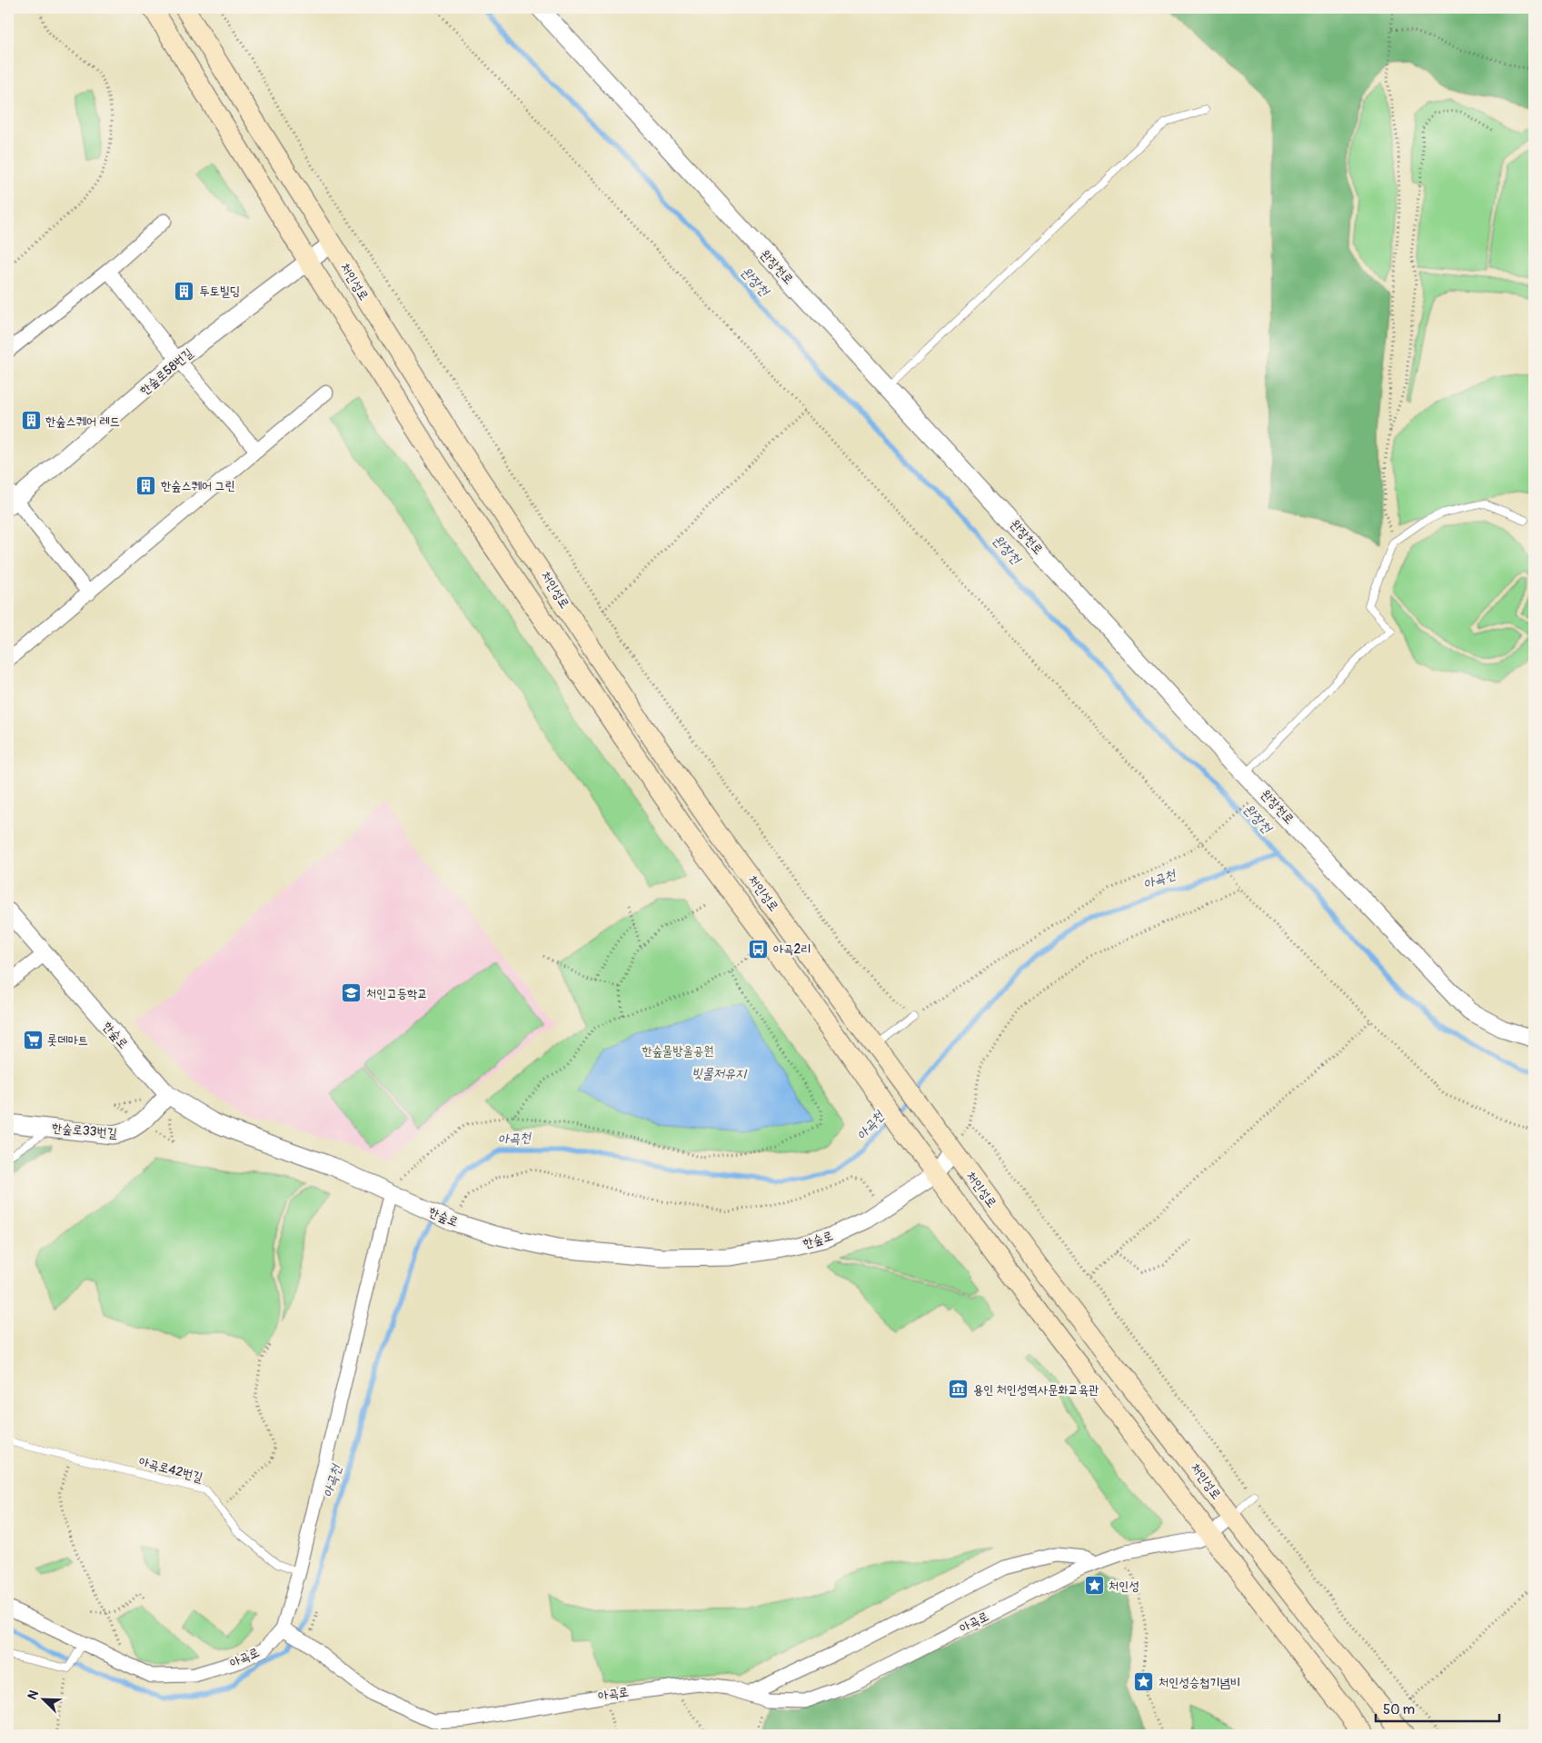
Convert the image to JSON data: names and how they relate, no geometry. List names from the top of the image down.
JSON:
{
  "streets": {
    "main road": ["처인성로"],
    "street": [
      "완장천로",
      "한숲로58번길",
      "한숲로",
      "한숲로33번길",
      "아곡로"
    ],
    "lane": ["아곡로42번길"]
  },
  "crossings": [
    ["처인성로", "한숲로58번길"],
    ["처인성로", "한숲로"],
    ["처인성로", "아곡로"],
    ["한숲로", "한숲로33번길"]
  ],
  "water": ["완장천", "아곡천", "빗물저유지"],
  "parks": ["한숲물방울공원"],
  "places": {
    "building": ["투토빌딩", "한숲스퀘어 레드", "한숲스퀘어 그린"],
    "bus stop": ["아곡2리"],
    "school or university": ["처인고등학교"],
    "supermarket": ["롯데마트"],
    "museum": ["용인 처인성역사문화교육관"],
    "place": ["처인성", "처인성승첩기념비"]
  },
  "scale_bar": "50 m",
  "north": "top left"
}
